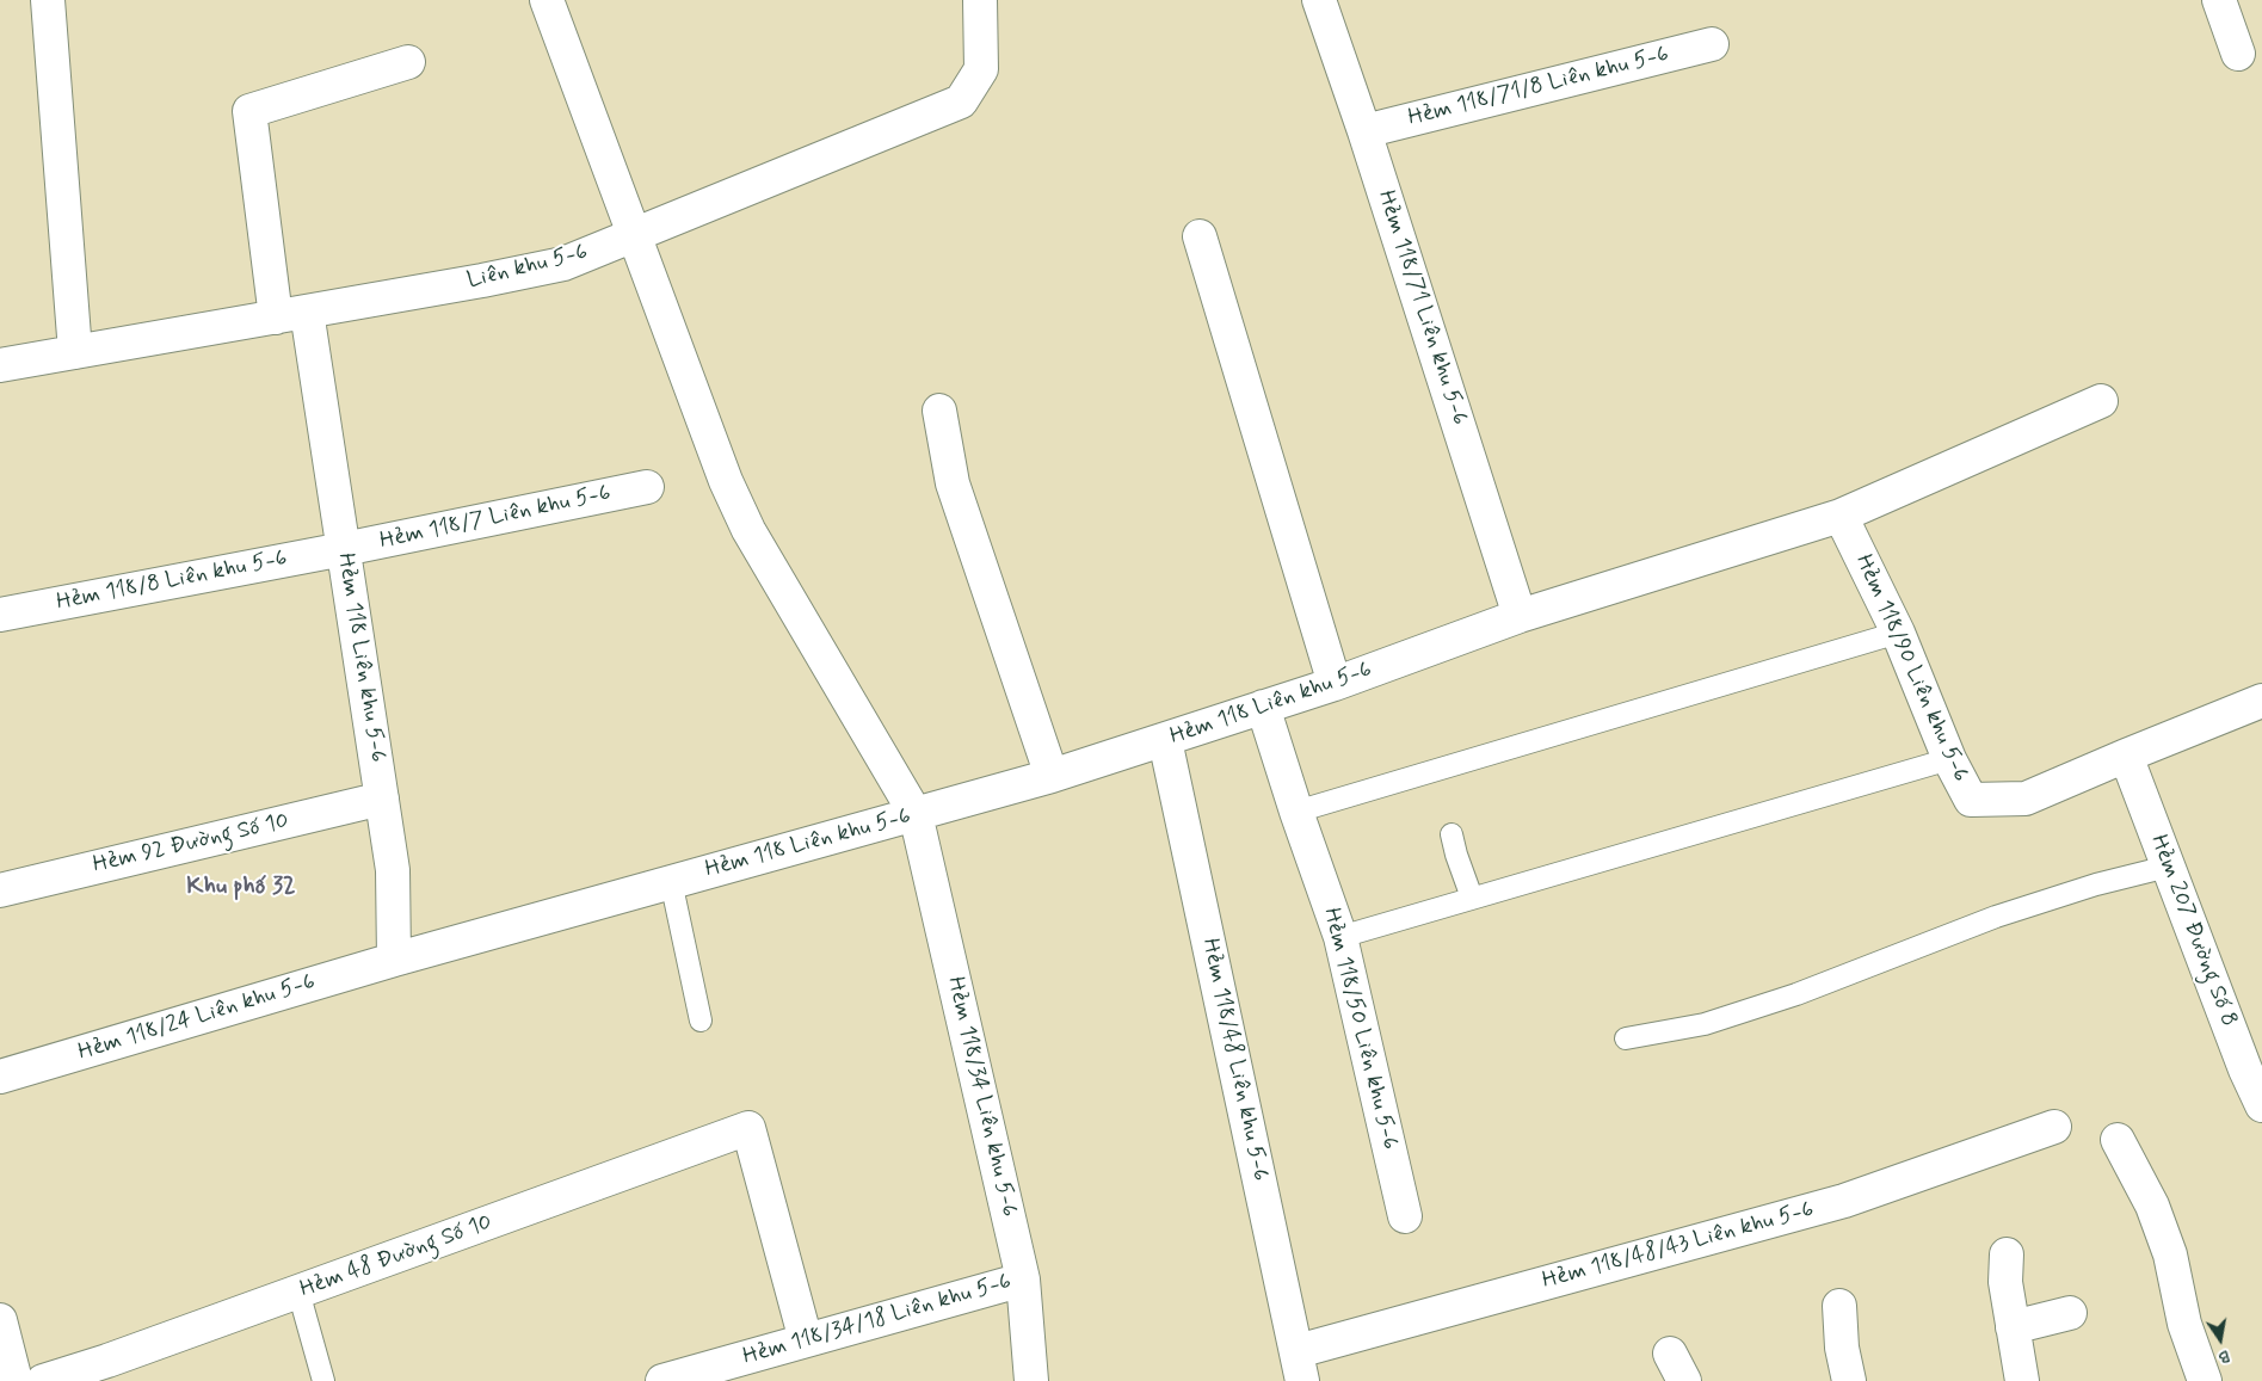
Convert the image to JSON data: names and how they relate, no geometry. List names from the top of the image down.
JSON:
{
  "streets": {
    "street": [
      "Hẻm 118/71/8 Liên khu 5-6",
      "Liên khu 5-6",
      "Hẻm 118/71 Liên khu 5-6",
      "Hẻm 118/7 Liên khu 5-6",
      "Hẻm 118/8 Liên khu 5-6",
      "Hẻm 118 Liên khu 5-6",
      "Hẻm 118/90 Liên khu 5-6",
      "Hẻm 92 Đường Số 10",
      "Hẻm 207 Đường Số 8",
      "Hẻm 118/24 Liên khu 5-6",
      "Hẻm 118/50 Liên khu 5-6",
      "Hẻm 118/48 Liên khu 5-6",
      "Hẻm 118/34 Liên khu 5-6",
      "Hẻm 118/48/43 Liên khu 5-6",
      "Hẻm 48 Đường Số 10",
      "Hẻm 118/34/18 Liên khu 5-6"
    ]
  },
  "crossings": [
    ["Hẻm 118/71/8 Liên khu 5-6", "Hẻm 118/71 Liên khu 5-6"],
    ["Liên khu 5-6", "Hẻm 118 Liên khu 5-6"],
    ["Liên khu 5-6", "Hẻm 118/34 Liên khu 5-6"],
    ["Hẻm 118/71 Liên khu 5-6", "Hẻm 118 Liên khu 5-6"],
    ["Hẻm 118/7 Liên khu 5-6", "Hẻm 118/8 Liên khu 5-6"],
    ["Hẻm 118/7 Liên khu 5-6", "Hẻm 118 Liên khu 5-6"],
    ["Hẻm 118/8 Liên khu 5-6", "Hẻm 118 Liên khu 5-6"],
    ["Hẻm 118 Liên khu 5-6", "Hẻm 118/90 Liên khu 5-6"],
    ["Hẻm 118 Liên khu 5-6", "Hẻm 92 Đường Số 10"],
    ["Hẻm 118 Liên khu 5-6", "Hẻm 118/24 Liên khu 5-6"],
    ["Hẻm 118 Liên khu 5-6", "Hẻm 118/50 Liên khu 5-6"],
    ["Hẻm 118 Liên khu 5-6", "Hẻm 118/48 Liên khu 5-6"],
    ["Hẻm 118 Liên khu 5-6", "Hẻm 118/34 Liên khu 5-6"],
    ["Hẻm 118/90 Liên khu 5-6", "Hẻm 207 Đường Số 8"],
    ["Hẻm 118/48 Liên khu 5-6", "Hẻm 118/48/43 Liên khu 5-6"],
    ["Hẻm 118/34 Liên khu 5-6", "Hẻm 118/34/18 Liên khu 5-6"],
    ["Hẻm 48 Đường Số 10", "Hẻm 118/34/18 Liên khu 5-6"]
  ],
  "districts": ["Khu phố 32"],
  "north": "bottom"
}
